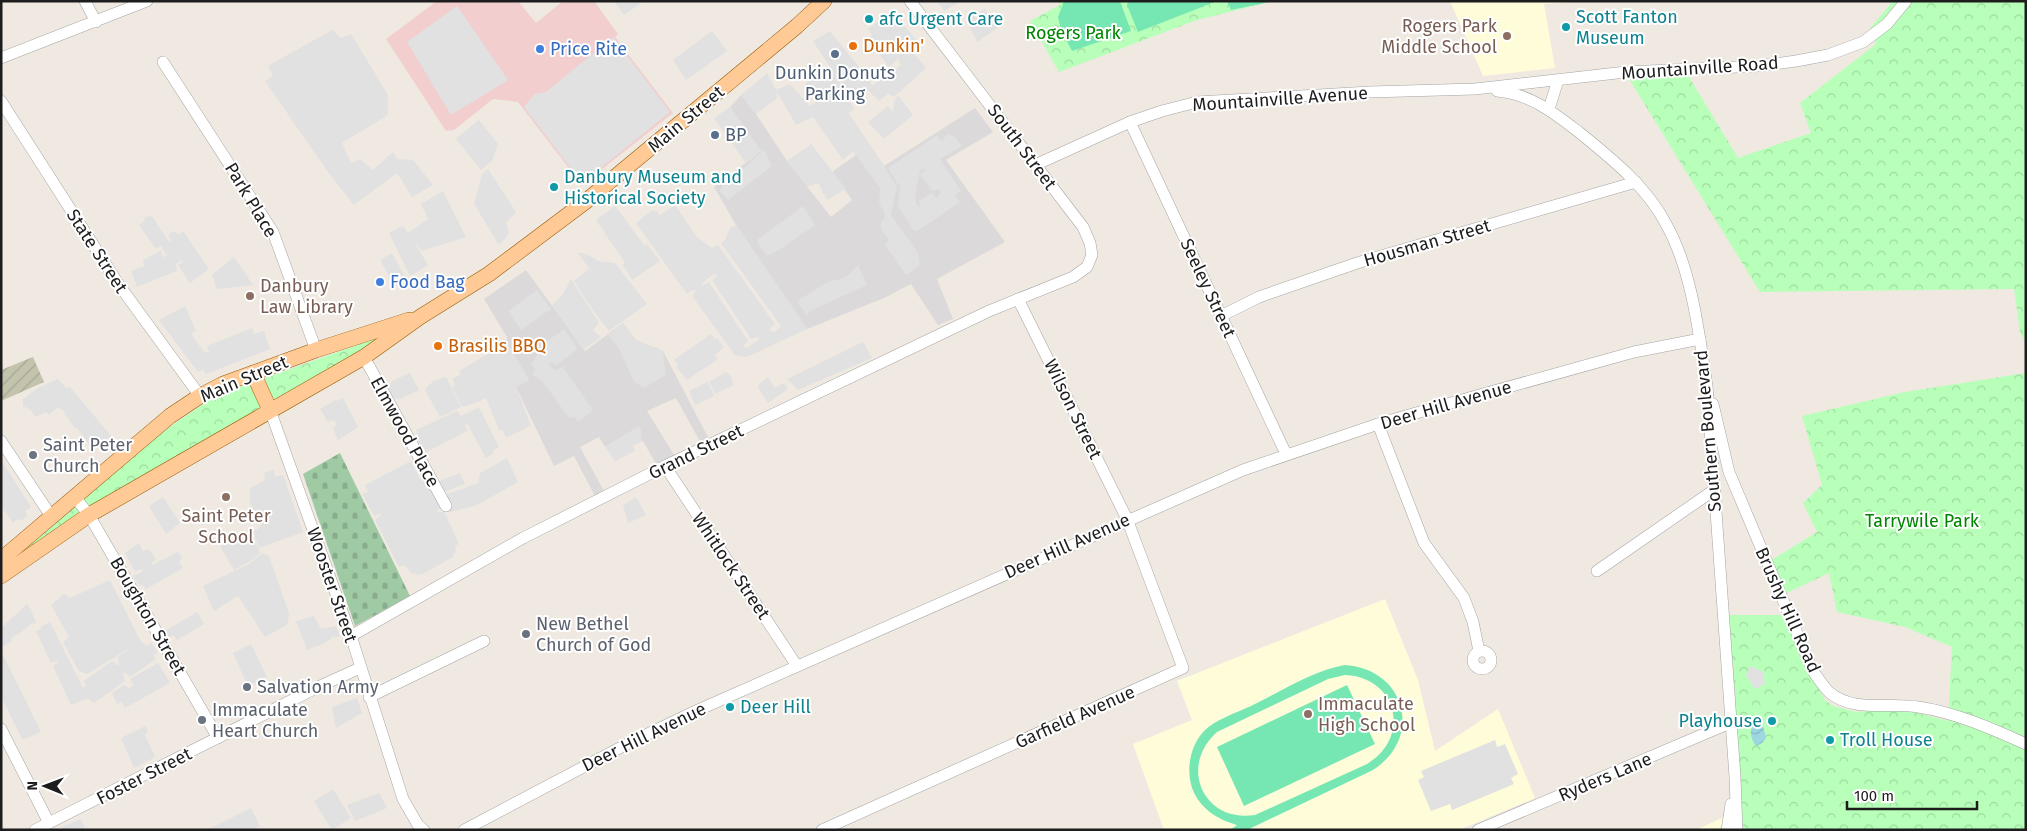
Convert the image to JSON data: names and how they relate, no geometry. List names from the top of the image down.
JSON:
{
  "streets": {
    "main road": ["Main Street", "Wooster Street"],
    "street": [
      "Mountainville Road",
      "Mountainville Avenue",
      "South Street",
      "Park Place",
      "Housman Street",
      "State Street",
      "Seeley Street",
      "Deer Hill Avenue",
      "Wilson Street",
      "Southern Boulevard",
      "Elmwood Place",
      "Grand Street",
      "Whitlock Street",
      "Brushy Hill Road",
      "Boughton Street",
      "Garfield Avenue",
      "Foster Street",
      "Ryders Lane"
    ]
  },
  "crossings": [
    ["Mountainville Road", "Mountainville Avenue"],
    ["Mountainville Road", "Southern Boulevard"],
    ["Mountainville Avenue", "South Street"],
    ["Mountainville Avenue", "Seeley Street"],
    ["Mountainville Avenue", "Southern Boulevard"],
    ["Main Street", "Park Place"],
    ["Main Street", "State Street"],
    ["Main Street", "Elmwood Place"],
    ["Main Street", "Wooster Street"],
    ["Main Street", "Boughton Street"],
    ["South Street", "Grand Street"],
    ["Housman Street", "Seeley Street"],
    ["Housman Street", "Southern Boulevard"],
    ["Seeley Street", "Deer Hill Avenue"],
    ["Deer Hill Avenue", "Wilson Street"],
    ["Deer Hill Avenue", "Southern Boulevard"],
    ["Deer Hill Avenue", "Whitlock Street"],
    ["Deer Hill Avenue", "Garfield Avenue"],
    ["Wilson Street", "Grand Street"],
    ["Wilson Street", "Garfield Avenue"],
    ["Southern Boulevard", "Brushy Hill Road"],
    ["Southern Boulevard", "Ryders Lane"],
    ["Grand Street", "Whitlock Street"],
    ["Grand Street", "Wooster Street"],
    ["Wooster Street", "Foster Street"],
    ["Boughton Street", "Foster Street"]
  ],
  "parks": ["Rogers Park", "Tarrywile Park"],
  "places": [
    "afc Urgent Care",
    "Scott Fanton Museum",
    "Rogers Park Middle School",
    "Dunkin'",
    "Price Rite",
    "Dunkin Donuts Parking",
    "BP",
    "Danbury Museum and Historical Society",
    "Food Bag",
    "Danbury Law Library",
    "Brasilis BBQ",
    "Saint Peter Church",
    "Saint Peter School",
    "New Bethel Church of God",
    "Salvation Army",
    "Deer Hill",
    "Immaculate High School",
    "Immaculate Heart Church",
    "Playhouse",
    "Troll House"
  ],
  "scale_bar": "100 m",
  "north": "left"
}
